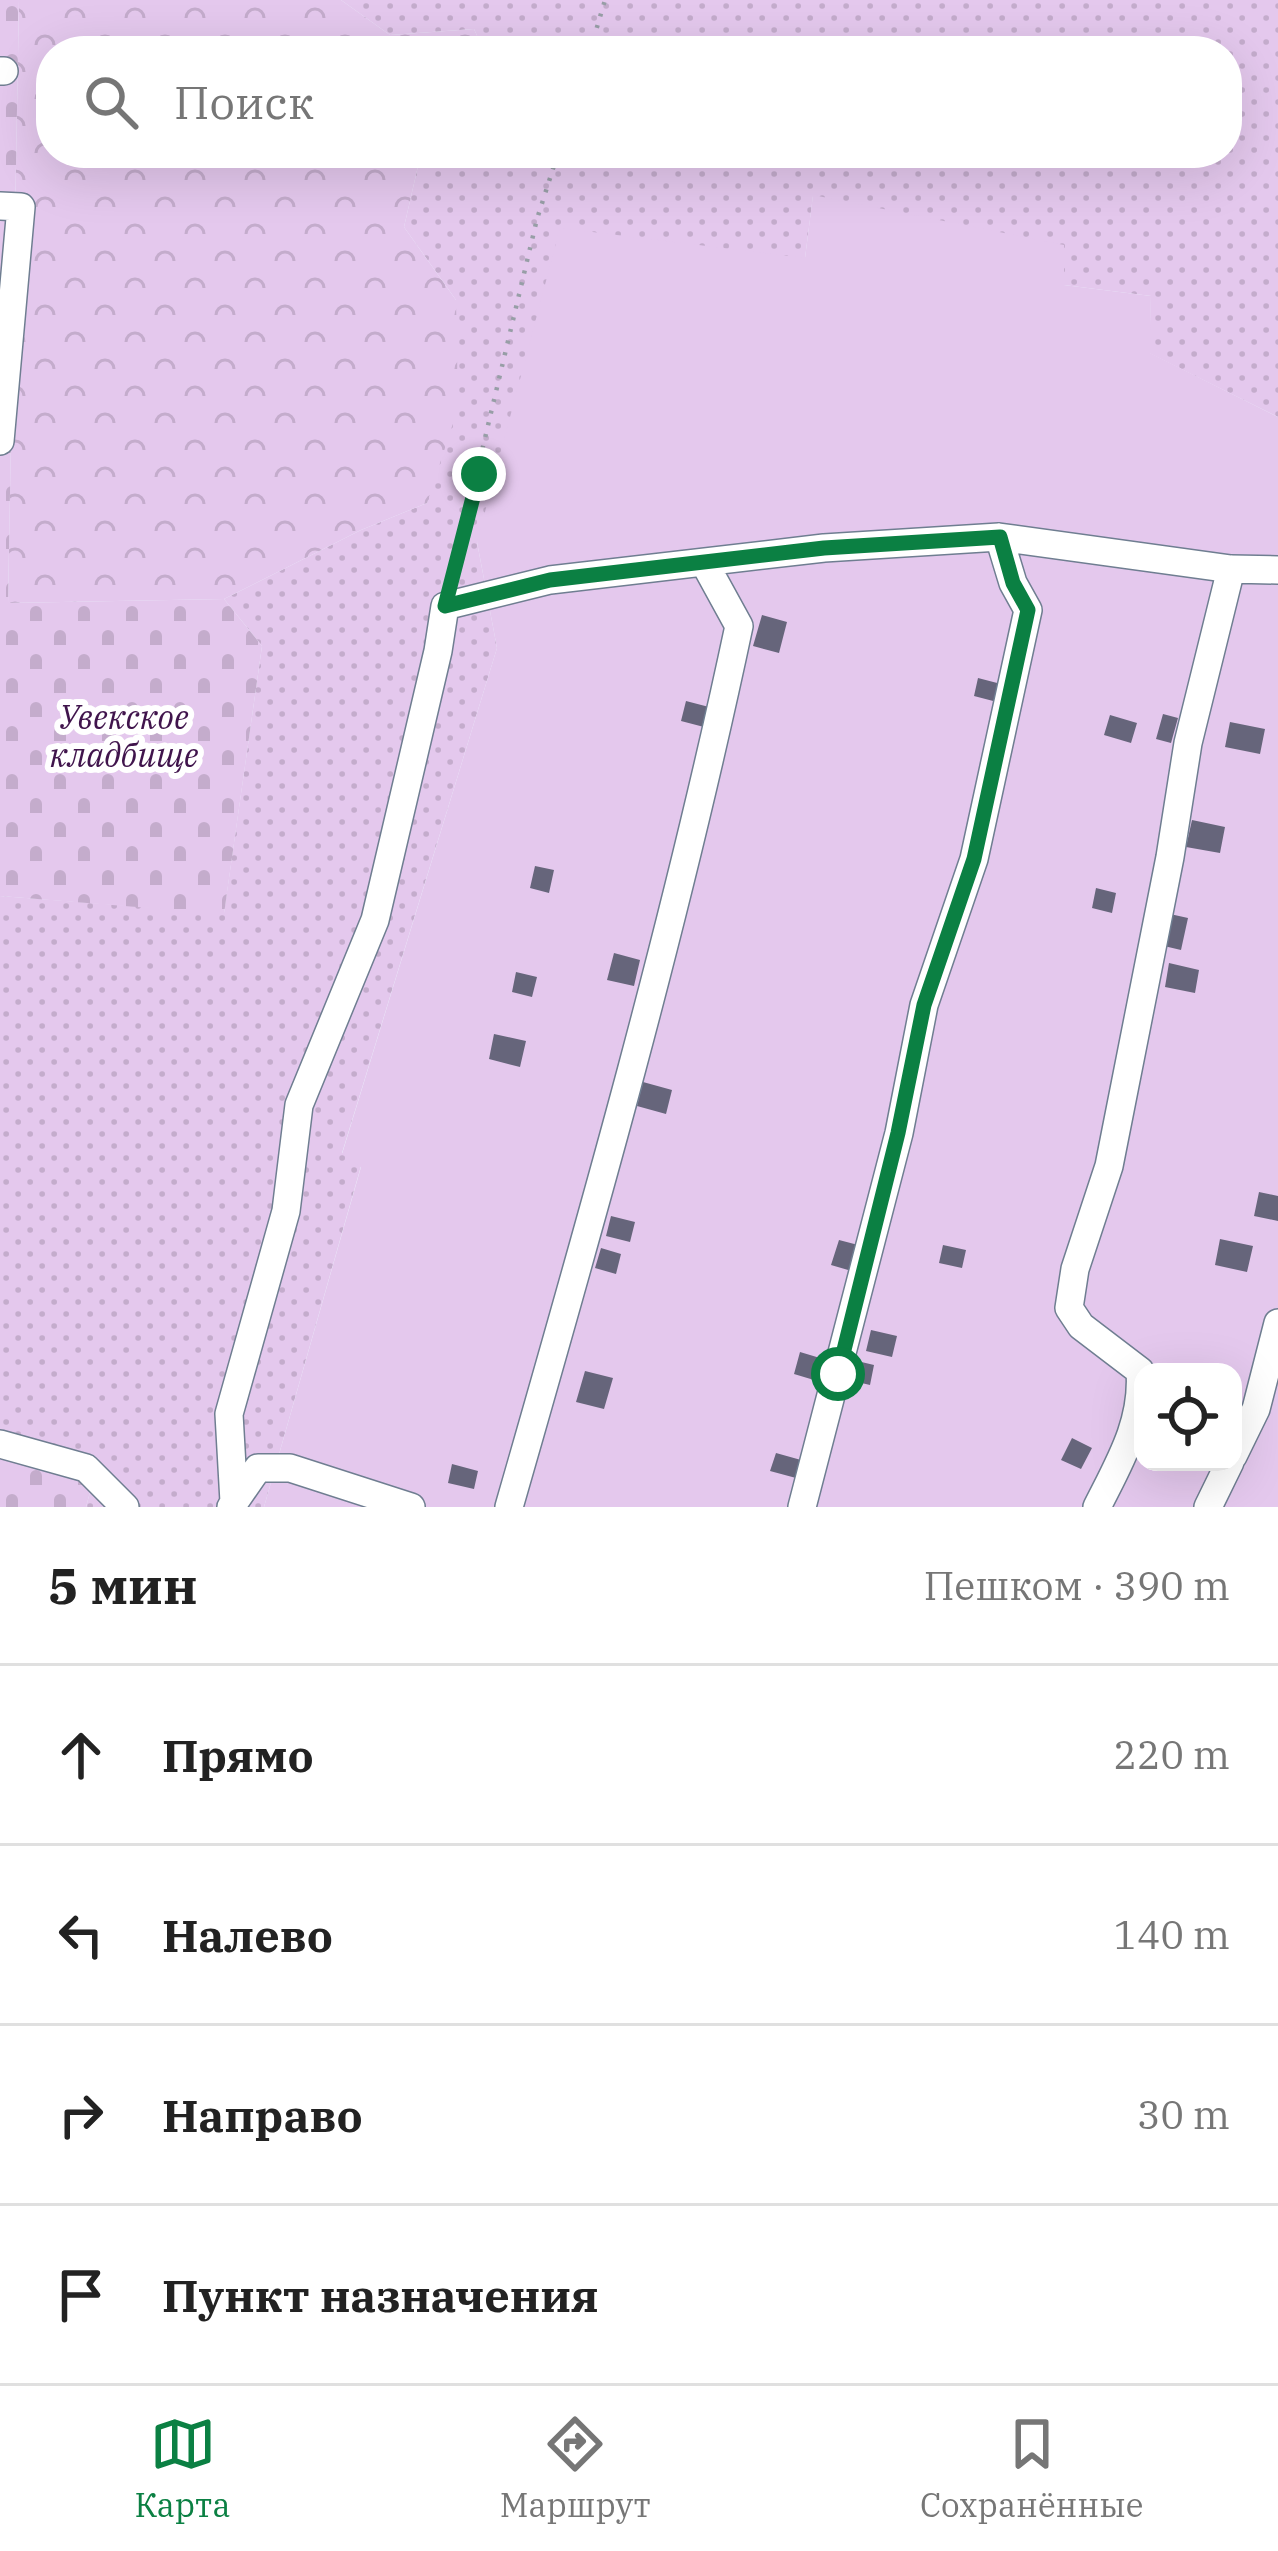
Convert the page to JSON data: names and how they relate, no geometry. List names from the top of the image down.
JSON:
{
  "parks": ["Увекское кладбище"],
  "page": {
    "search": "Поиск",
    "heading": ["5 мин", "Пешком · 390 m"],
    "list": [
      ["Прямо", "220 m"],
      ["Налево", "140 m"],
      ["Направо", "30 m"],
      "Пункт назначения"
    ],
    "nav": ["Карта", "Маршрут", "Сохранённые"]
  }
}
